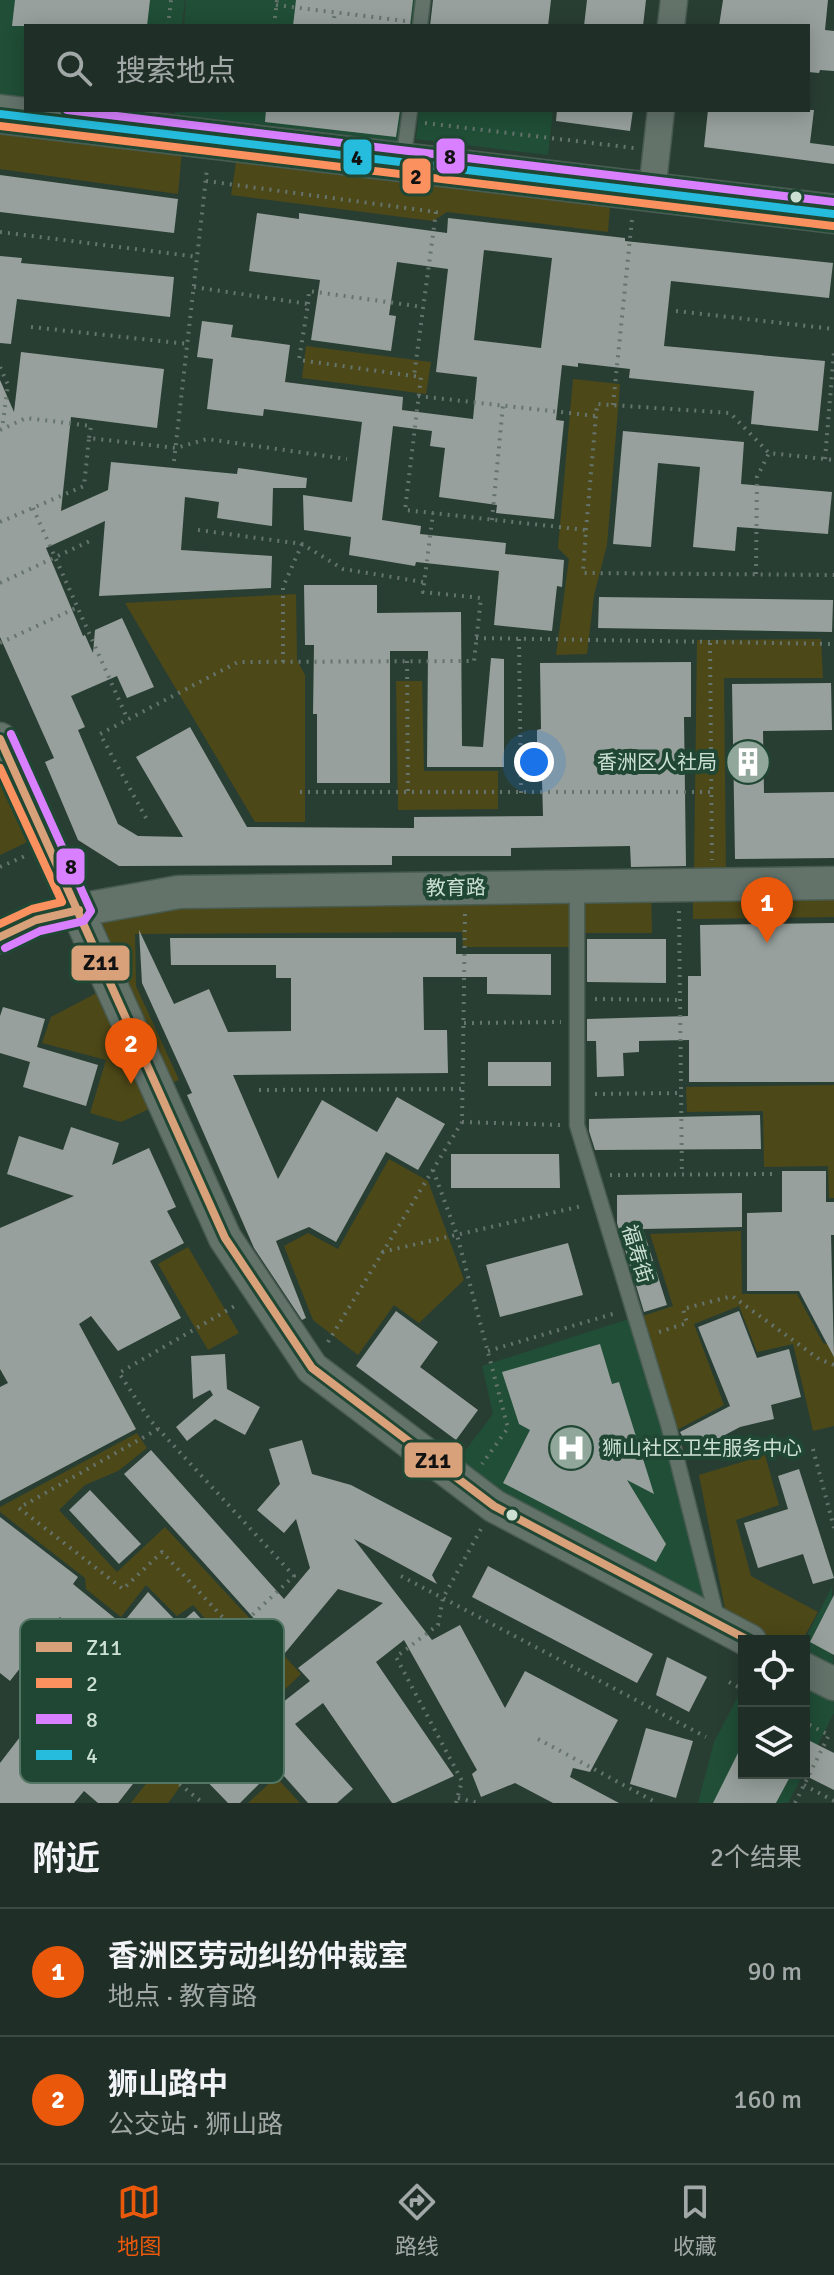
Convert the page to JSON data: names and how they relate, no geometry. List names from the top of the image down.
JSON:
{
  "streets": {
    "street": ["教育路"],
    "lane": ["福寿街"]
  },
  "crossings": [
    ["教育路", "福寿街"]
  ],
  "places": {
    "building": ["香洲区人社局"],
    "hospital": ["狮山社区卫生服务中心"]
  },
  "lines": [
    "transit line 8",
    "transit line 4",
    "transit line 2",
    "transit line Z11"
  ],
  "legend": [
    "Z11",
    "2",
    "8",
    "4"
  ],
  "page": {
    "search": "搜索地点",
    "pins": ["1", "2"],
    "heading": ["附近", "2个结果"],
    "list": [
      {
        "mark": "1",
        "name": "香洲区劳动纠纷仲裁室",
        "note": "地点 · 教育路",
        "value": "90 m"
      },
      {
        "mark": "2",
        "name": "狮山路中",
        "note": "公交站 · 狮山路",
        "value": "160 m"
      }
    ],
    "nav": ["地图", "路线", "收藏"]
  }
}
